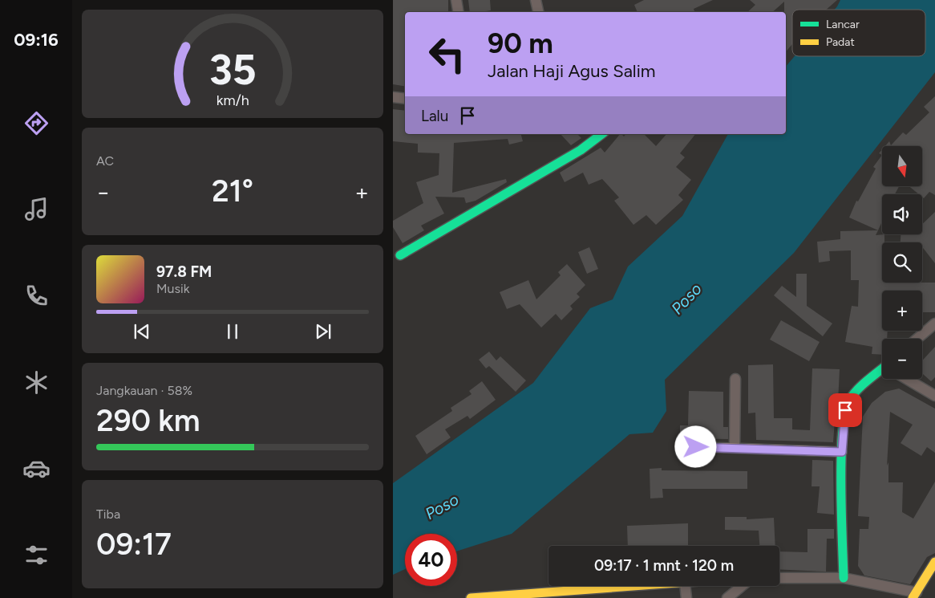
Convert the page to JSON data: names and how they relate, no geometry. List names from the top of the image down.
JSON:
{
  "water": ["Poso"],
  "legend": ["Lancar", "Padat"],
  "north": "bottom",
  "page": {
    "tabs": "09:16",
    "turn": ["90 m", "Jalan Haji Agus Salim"],
    "then": "Lalu",
    "tile": [
      "AC",
      ["Jangkauan · 58%", "290 km"],
      ["Tiba", "09:17"]
    ],
    "map_buttons": ["+", "−"],
    "heat": ["−", "21°", "+"],
    "song": ["97.8 FM", "Musik"],
    "limit": "40",
    "trip": "09:17 · 1 mnt · 120 m",
    "gauge": ["35", "km/h"]
  }
}
